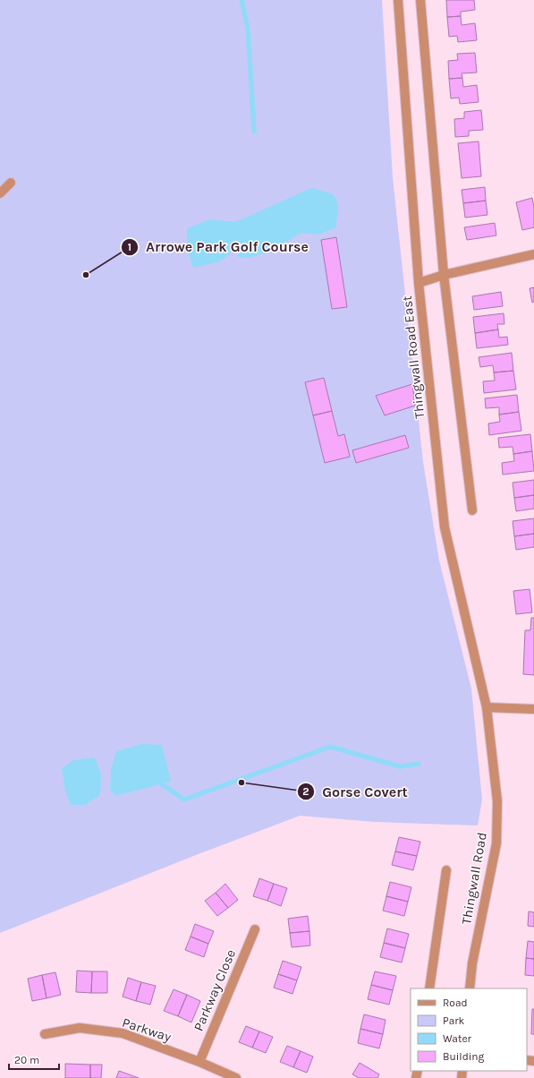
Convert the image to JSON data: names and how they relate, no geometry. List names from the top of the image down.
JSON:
{
  "streets": {
    "street": [
      "Thingwall Road East",
      "Thingwall Road",
      "Parkway Close",
      "Parkway"
    ]
  },
  "crossings": [
    ["Thingwall Road East", "Thingwall Road"],
    ["Parkway Close", "Parkway"]
  ],
  "places": ["Arrowe Park Golf Course", "Gorse Covert"],
  "legend": [
    "Road",
    "Park",
    "Water",
    "Building"
  ],
  "scale_bar": "20 m"
}
